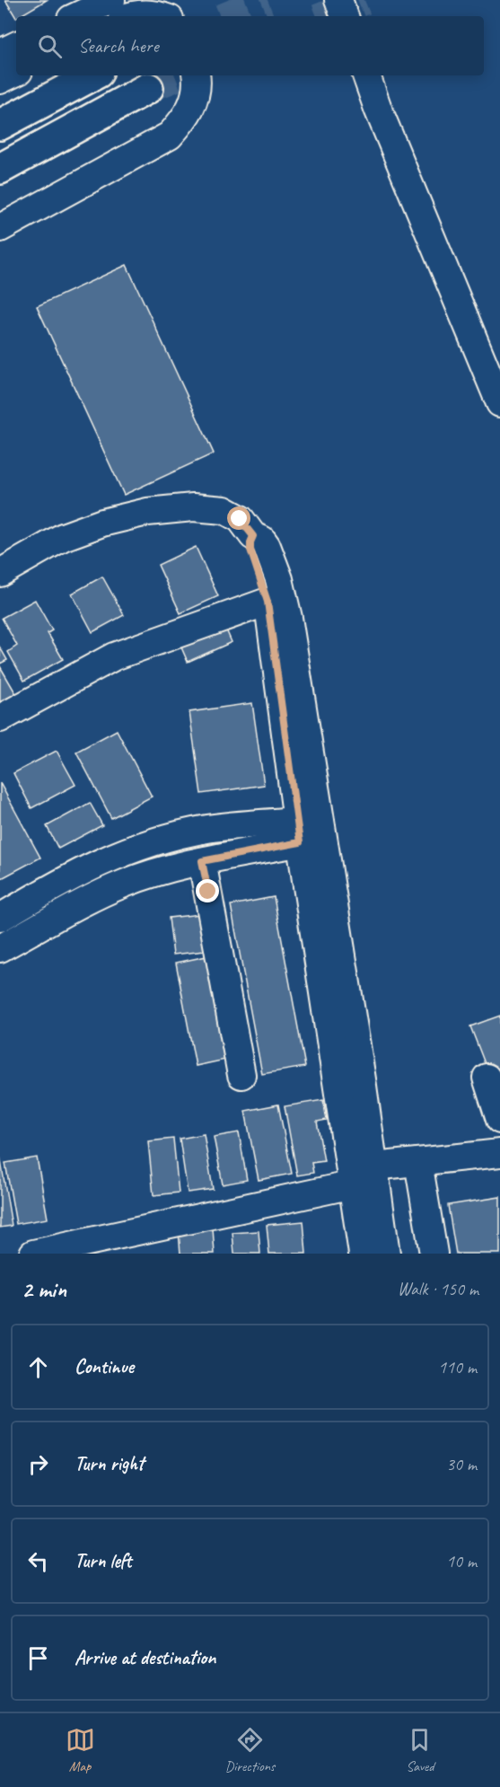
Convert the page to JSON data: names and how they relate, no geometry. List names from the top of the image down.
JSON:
{
  "page": {
    "search": "Search here",
    "heading": ["2 min", "Walk · 150 m"],
    "list": [
      ["Continue", "110 m"],
      ["Turn right", "30 m"],
      ["Turn left", "10 m"],
      "Arrive at destination"
    ],
    "nav": ["Map", "Directions", "Saved"]
  }
}
